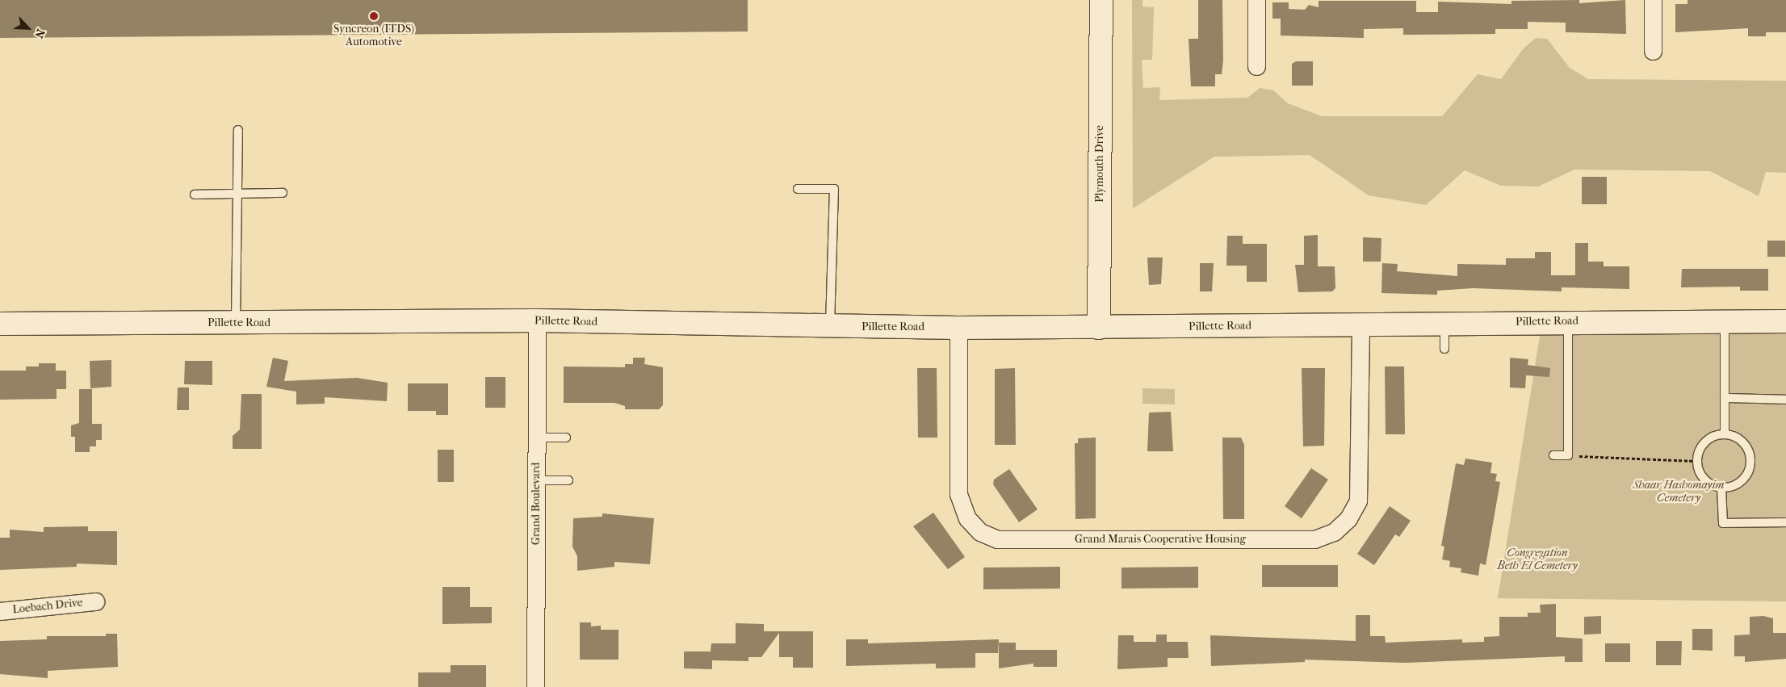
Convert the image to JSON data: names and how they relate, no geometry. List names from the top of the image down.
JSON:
{
  "streets": {
    "street": [
      "Plymouth Drive",
      "Pillette Road",
      "Grand Boulevard",
      "Grand Marais Cooperative Housing",
      "Loebach Drive"
    ]
  },
  "crossings": [
    ["Plymouth Drive", "Pillette Road"],
    ["Pillette Road", "Grand Boulevard"],
    ["Pillette Road", "Grand Marais Cooperative Housing"]
  ],
  "parks": ["Shaar Hashomayim Cemetery", "Congregation Beth El Cemetery"],
  "places": ["Syncreon (ITDS) Automotive"],
  "north": "bottom right"
}
